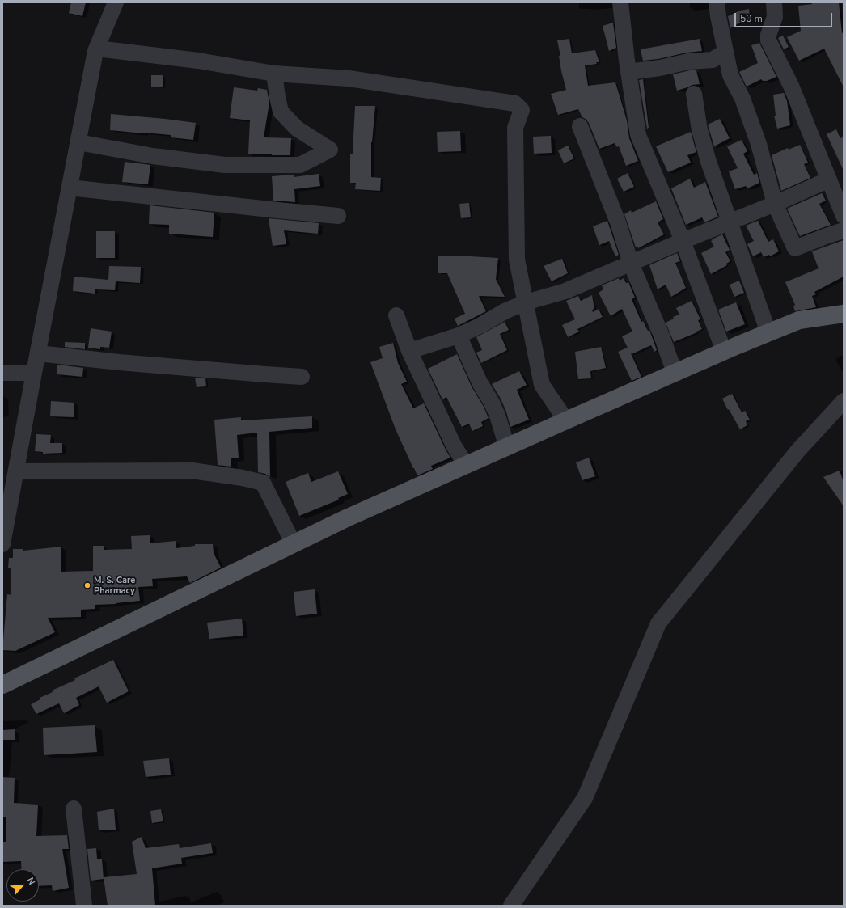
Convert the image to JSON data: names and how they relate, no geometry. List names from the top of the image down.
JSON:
{
  "places": ["M. S. Care Pharmacy"],
  "scale_bar": "50 m",
  "north": "top right"
}
